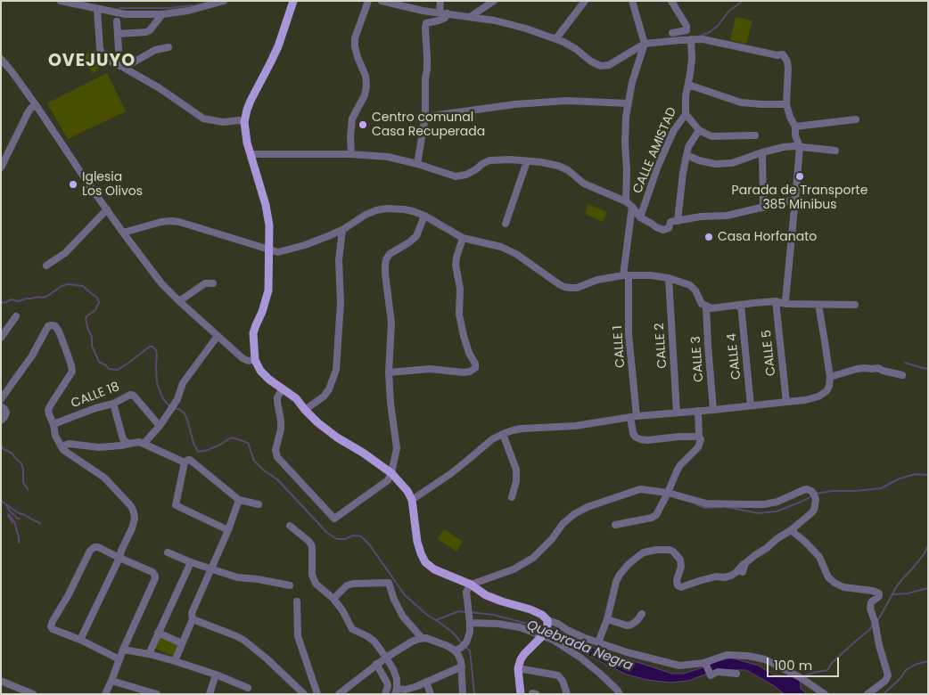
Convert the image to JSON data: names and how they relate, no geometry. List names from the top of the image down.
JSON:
{
  "streets": {
    "street": [
      "CALLE AMISTAD",
      "CALLE 2",
      "CALLE 1",
      "CALLE 5",
      "CALLE 4",
      "CALLE 3",
      "CALLE 18"
    ]
  },
  "districts": ["OVEJUYO"],
  "water": ["Quebrada Negra"],
  "places": [
    "Centro comunal Casa Recuperada",
    "Parada de Transporte 385 Minibus",
    "Iglesia Los Olivos",
    "Casa Horfanato"
  ],
  "scale_bar": "100 m"
}
